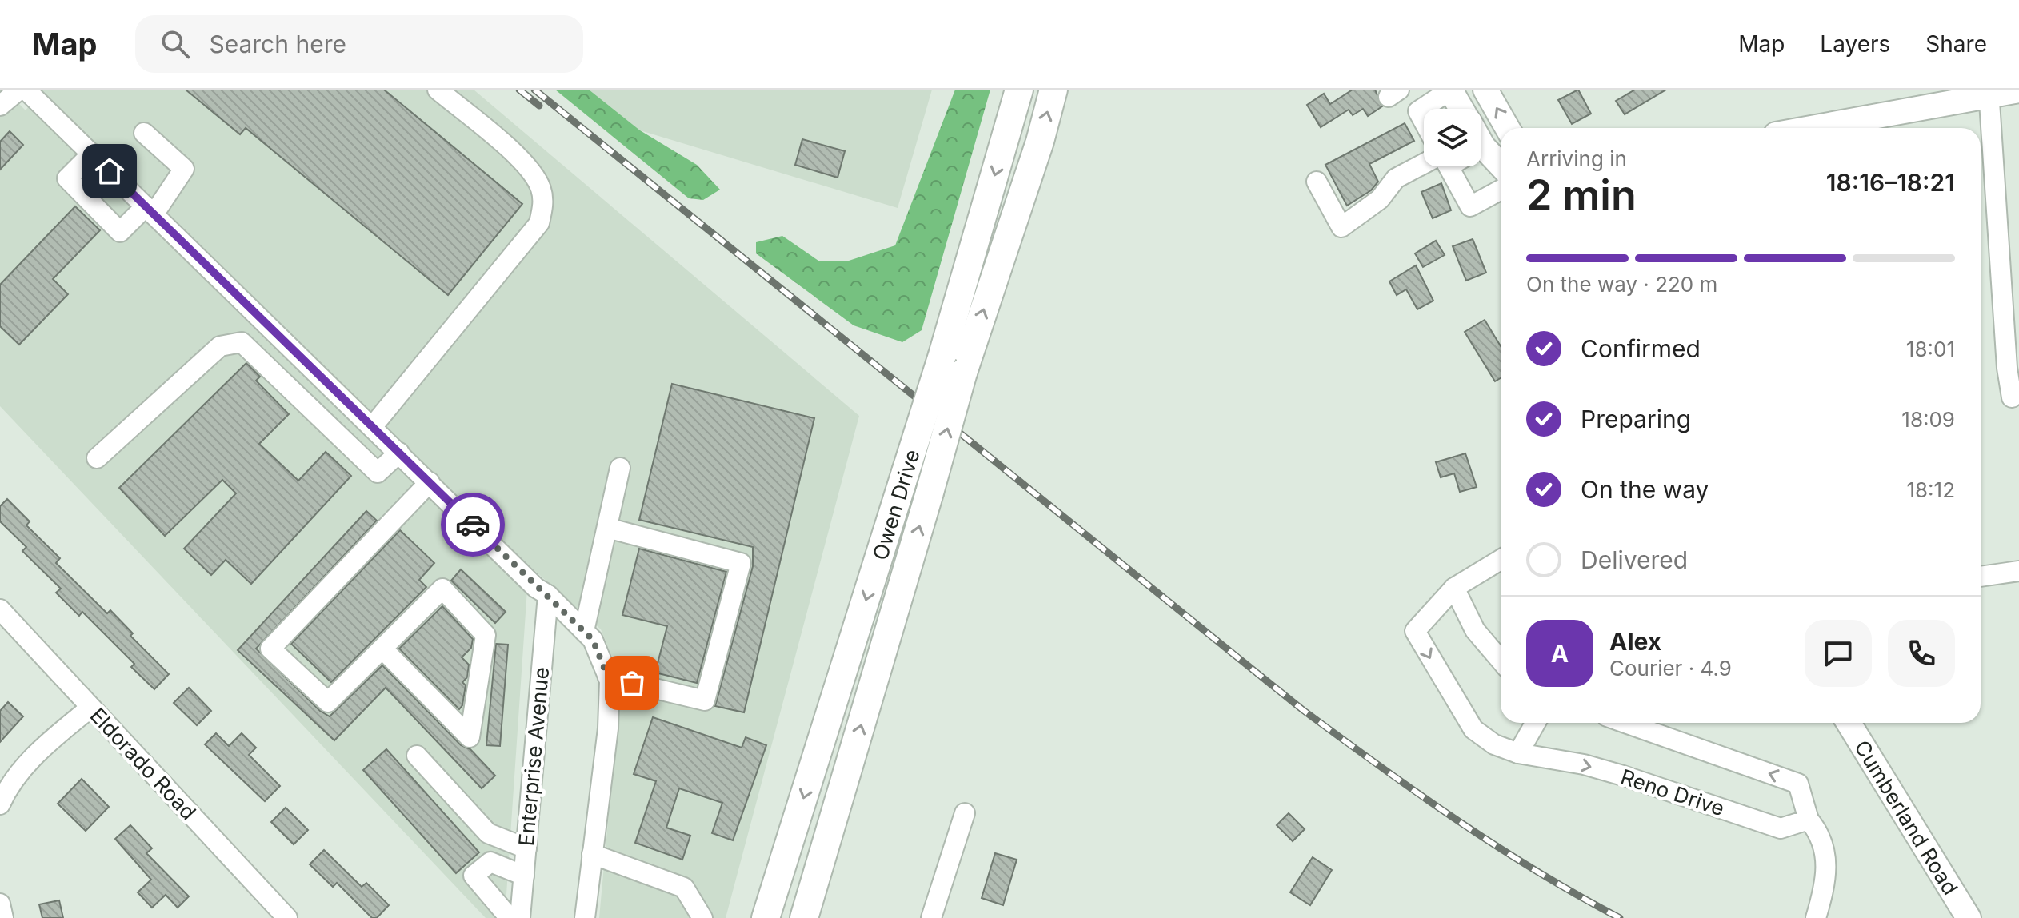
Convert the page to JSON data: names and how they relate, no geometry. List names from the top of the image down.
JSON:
{
  "streets": {
    "highway": ["Owen Drive"],
    "main road": ["Cumberland Road"],
    "street": ["Enterprise Avenue", "Eldorado Road", "Reno Drive"]
  },
  "page": {
    "header": "Map",
    "search": "Search here",
    "nav": ["Map", "Layers", "Share"],
    "heading": ["2 min", "Arriving in", "18:16–18:21"],
    "panel": ["Alex", "Courier · 4.9"],
    "bar": "On the way · 220 m",
    "list": [
      ["Confirmed", "18:01"],
      ["Preparing", "18:09"],
      ["On the way", "18:12"],
      "Delivered"
    ],
    "round": "A"
  }
}
